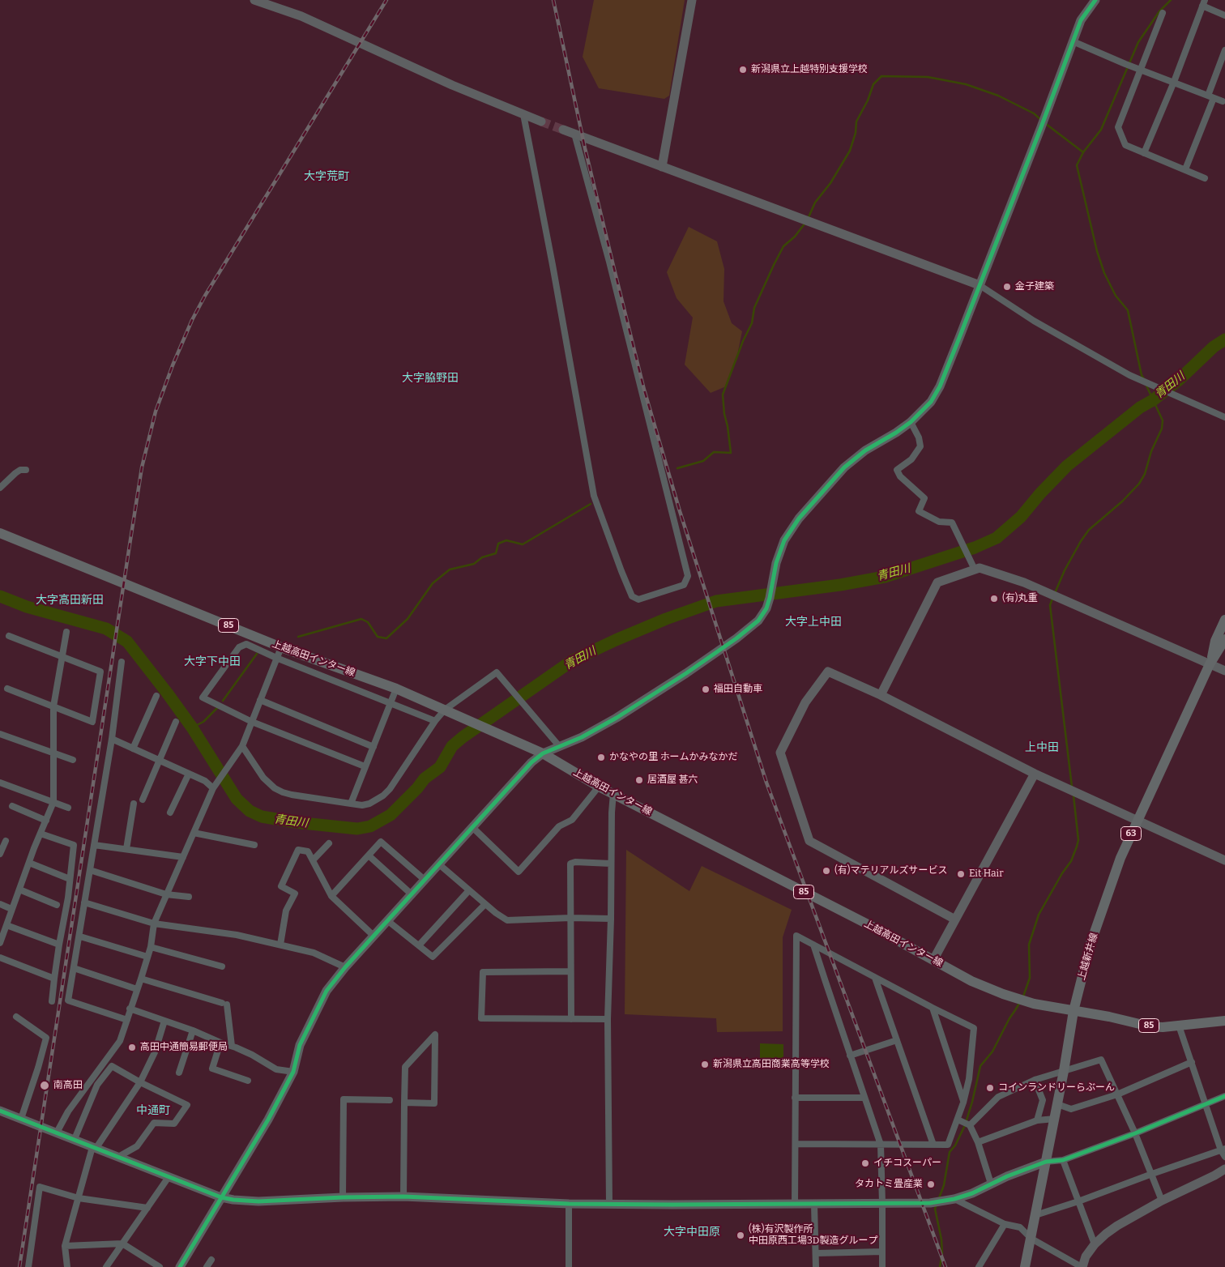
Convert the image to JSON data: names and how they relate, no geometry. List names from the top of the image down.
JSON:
{
  "streets": {
    "main road": [
      "85",
      "上越高田インター線",
      "63",
      "上越新井線"
    ]
  },
  "crossings": [
    ["上越高田インター線", "上越新井線"]
  ],
  "districts": [
    "大字荒町",
    "大字脇野田",
    "大字高田新田",
    "大字上中田",
    "大字下中田",
    "上中田",
    "中通町",
    "大字中田原"
  ],
  "water": ["青田川"],
  "places": [
    "新潟県立上越特別支援学校",
    "金子建築",
    "(有)丸重",
    "福田自動車",
    "かなやの里 ホームかみなかだ",
    "居酒屋 甚六",
    "(有)マテリアルズサービス",
    "Eit Hair",
    "高田中通簡易郵便局",
    "新潟県立高田商業高等学校",
    "南高田",
    "コインランドリーらぶーん",
    "イチコスーパー",
    "タカトミ畳産業",
    "(株)有沢製作所 中田原西工場3D製造グループ"
  ]
}
